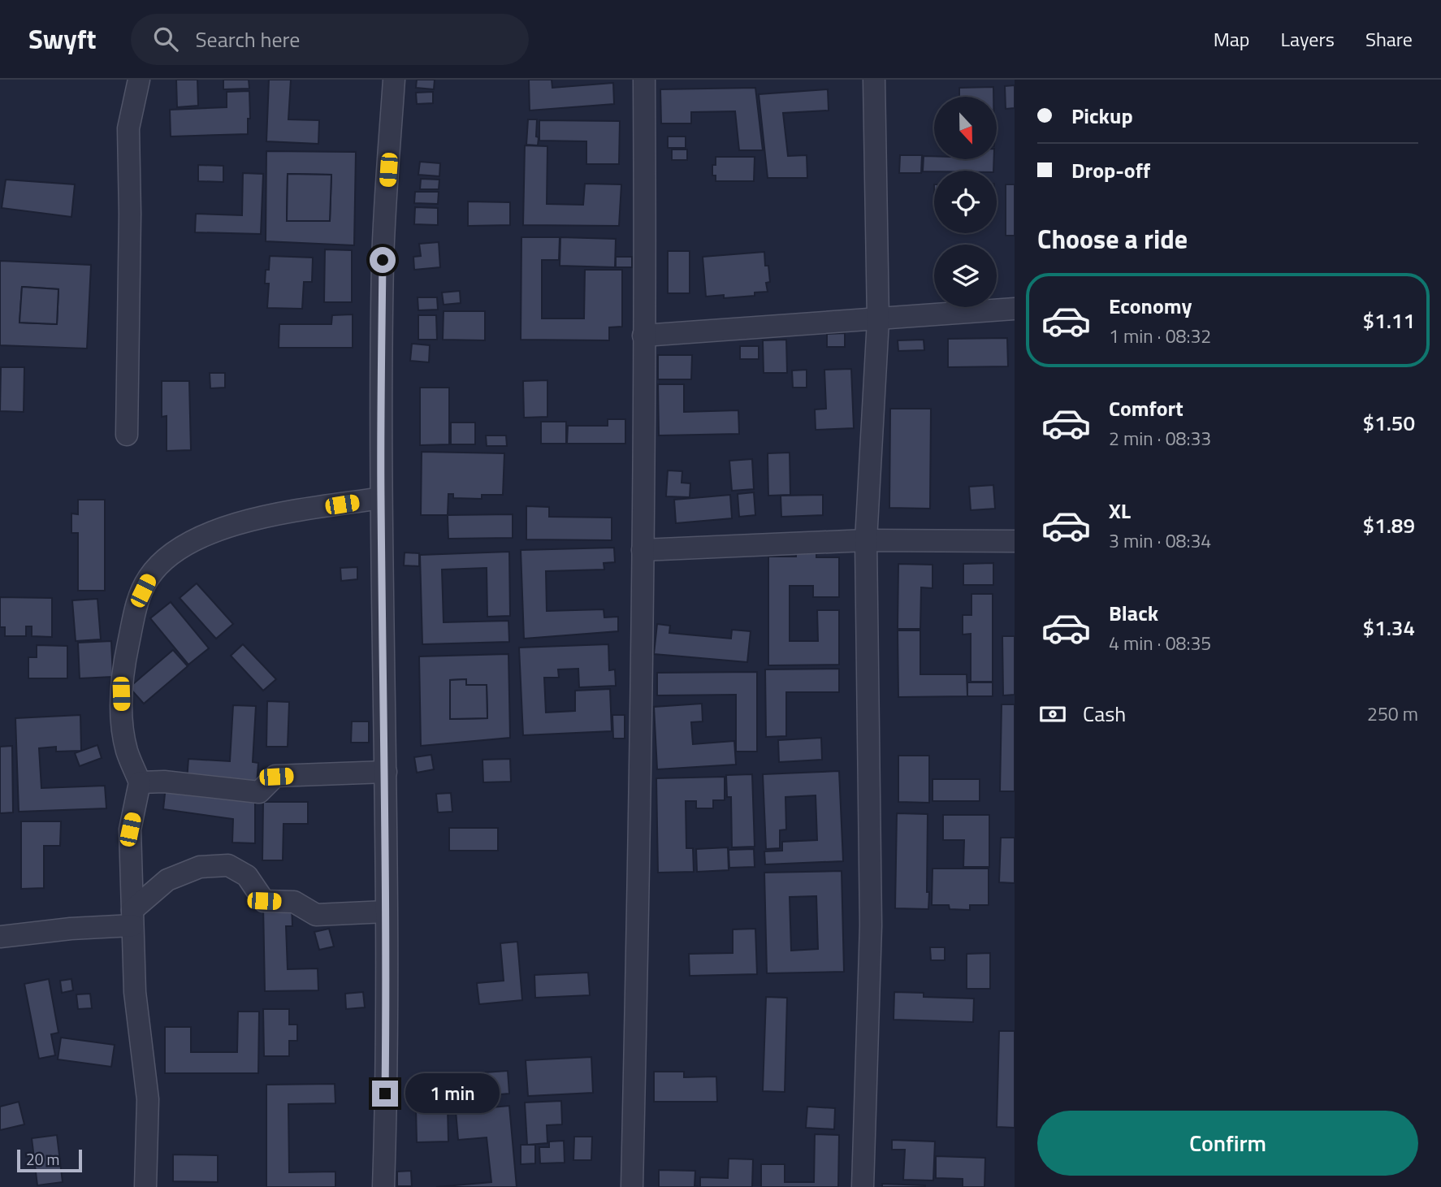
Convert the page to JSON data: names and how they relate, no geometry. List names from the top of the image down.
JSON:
{
  "scale_bar": "20 m",
  "north": "bottom",
  "page": {
    "header": "Swyft",
    "search": "Search here",
    "nav": ["Map", "Layers", "Share"],
    "banner": ["Pickup", "Drop-off"],
    "heading": "Choose a ride",
    "list": [
      {
        "name": "Economy",
        "note": "1 min · 08:32",
        "value": "$1.11"
      },
      {
        "name": "Comfort",
        "note": "2 min · 08:33",
        "value": "$1.50"
      },
      {
        "name": "XL",
        "note": "3 min · 08:34",
        "value": "$1.89"
      },
      {
        "name": "Black",
        "note": "4 min · 08:35",
        "value": "$1.34"
      }
    ],
    "pay": ["Cash", "250 m"],
    "bubble": "1 min",
    "buttons": "Confirm",
    "scale": "20 m"
  }
}
